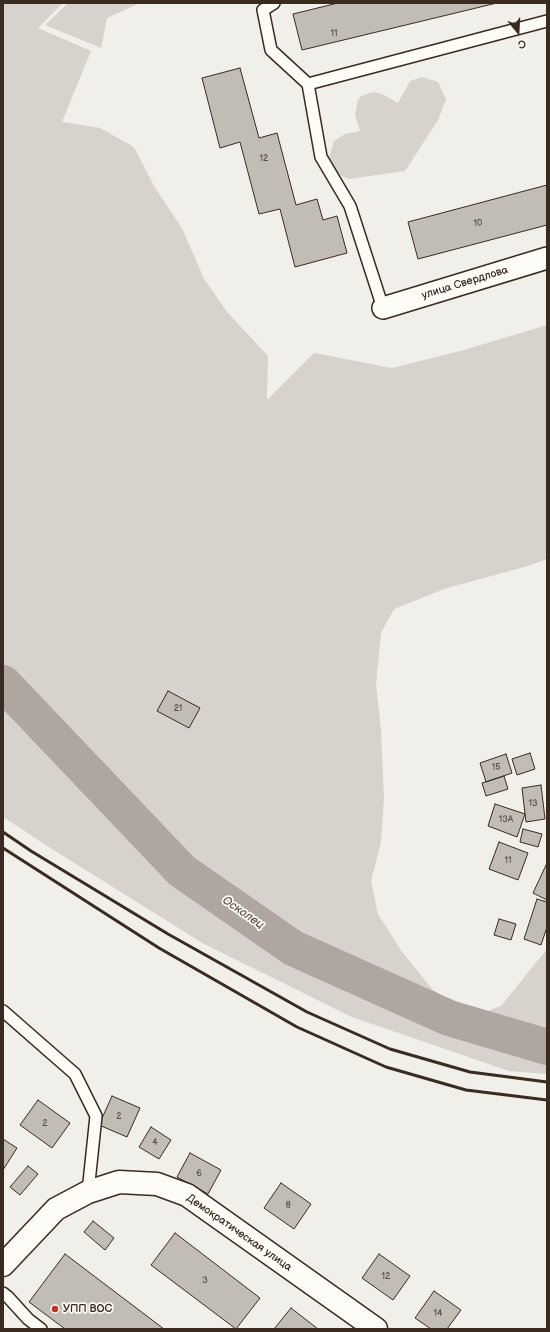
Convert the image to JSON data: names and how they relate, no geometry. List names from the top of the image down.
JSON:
{
  "streets": {
    "street": ["улица Свердлова", "Демократическая улица"]
  },
  "water": ["Осколец"],
  "places": ["УПП ВОС"],
  "house_numbers": [
    "11",
    "12",
    "10",
    "21",
    "15",
    "13",
    "13А",
    "11",
    "2",
    "2",
    "4",
    "6",
    "8",
    "12",
    "3",
    "14"
  ],
  "north": "bottom"
}
